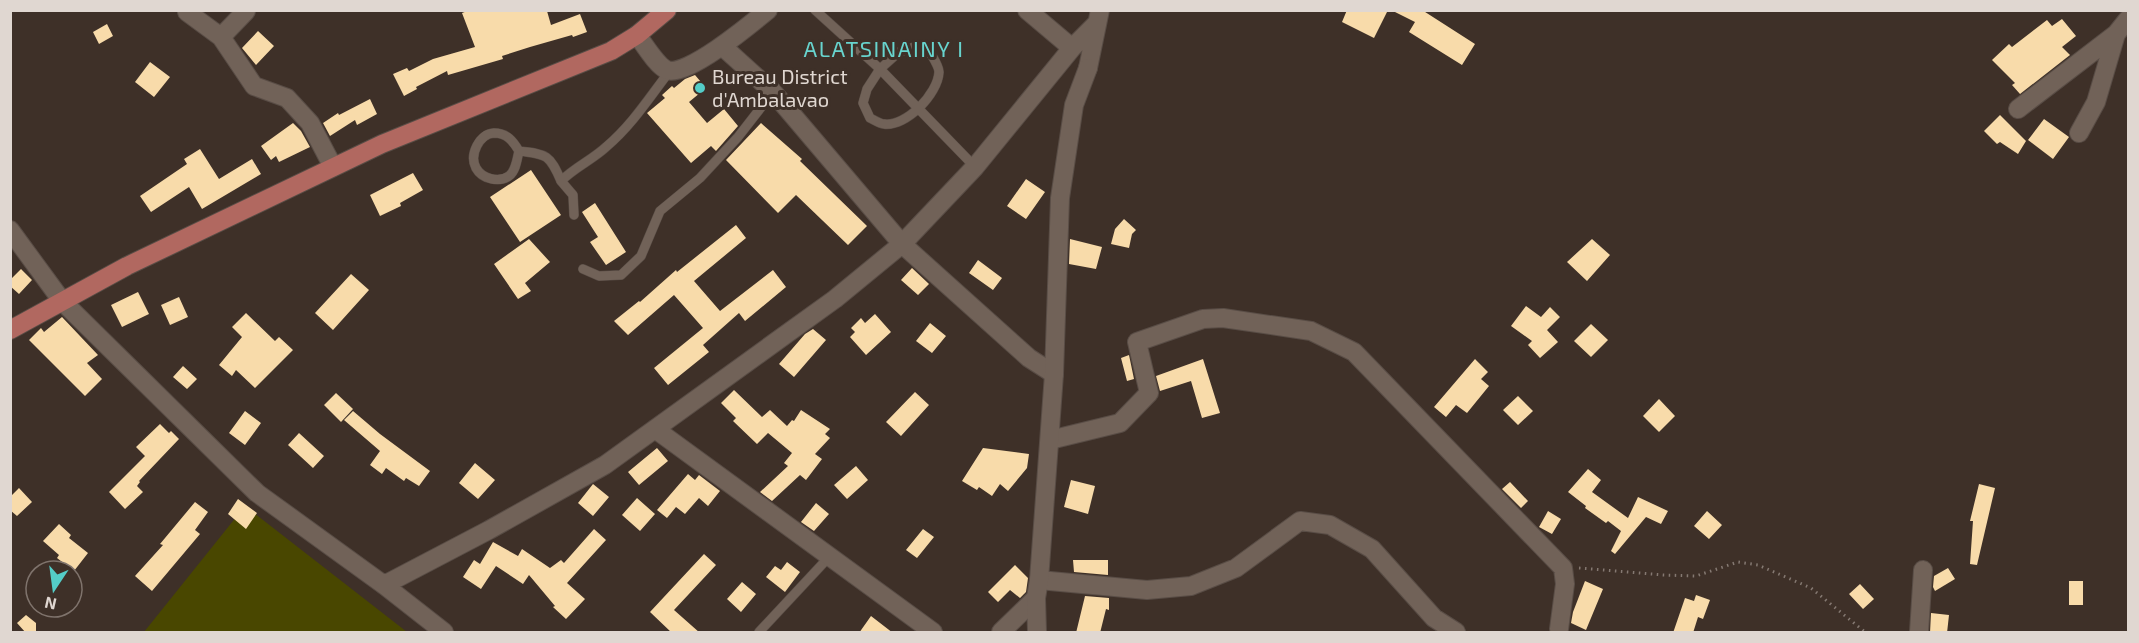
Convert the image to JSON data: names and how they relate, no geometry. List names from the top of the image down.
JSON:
{
  "districts": ["ALATSINAINY I"],
  "places": ["Bureau District d'Ambalavao"],
  "north": "bottom"
}
